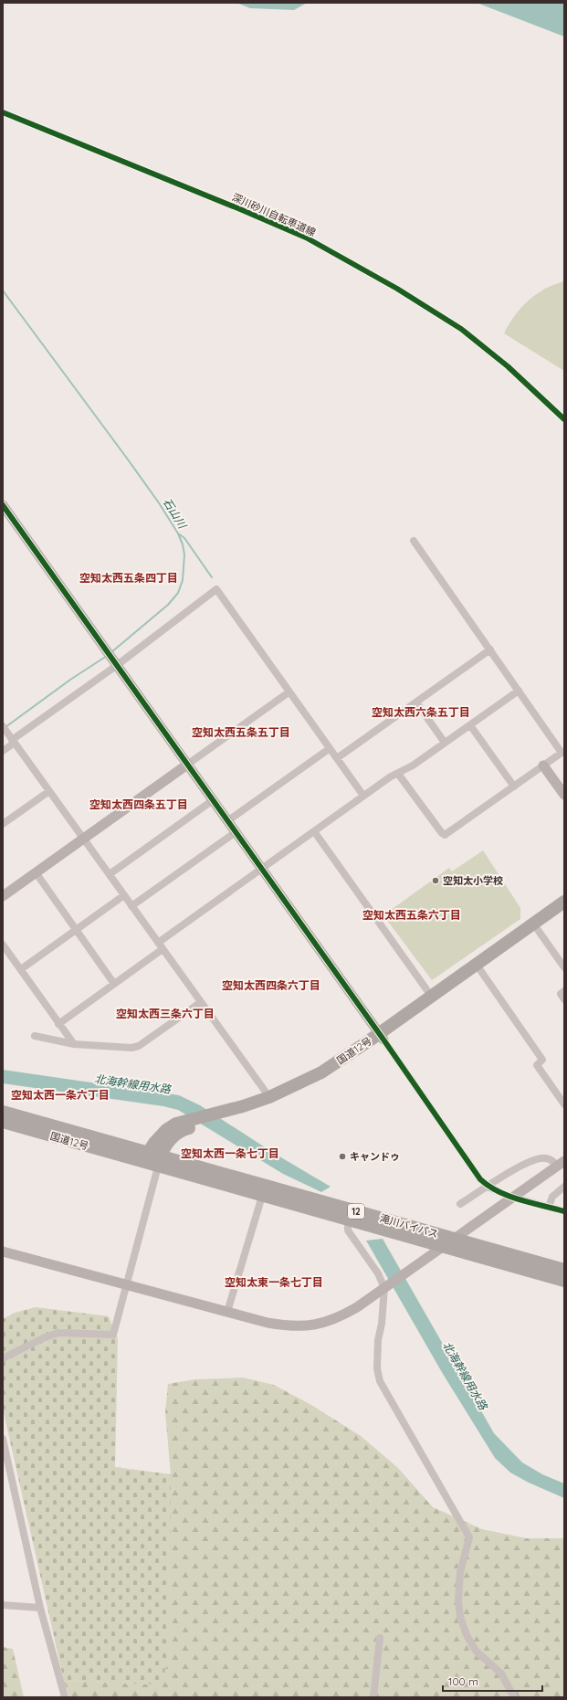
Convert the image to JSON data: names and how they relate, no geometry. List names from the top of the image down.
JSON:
{
  "streets": {
    "highway": ["国道12号", "12", "滝川バイパス"],
    "cycle path": ["深川砂川自転車道線"]
  },
  "crossings": [
    ["国道12号", "滝川バイパス"]
  ],
  "districts": [
    "空知太西五条四丁目",
    "空知太西六条五丁目",
    "空知太西五条五丁目",
    "空知太西四条五丁目",
    "空知太西五条六丁目",
    "空知太西四条六丁目",
    "空知太西三条六丁目",
    "空知太西一条六丁目",
    "空知太西一条七丁目",
    "空知太東一条七丁目"
  ],
  "water": ["石山川", "北海幹線用水路"],
  "places": ["空知太小学校", "キャンドゥ"],
  "scale_bar": "100 m"
}
